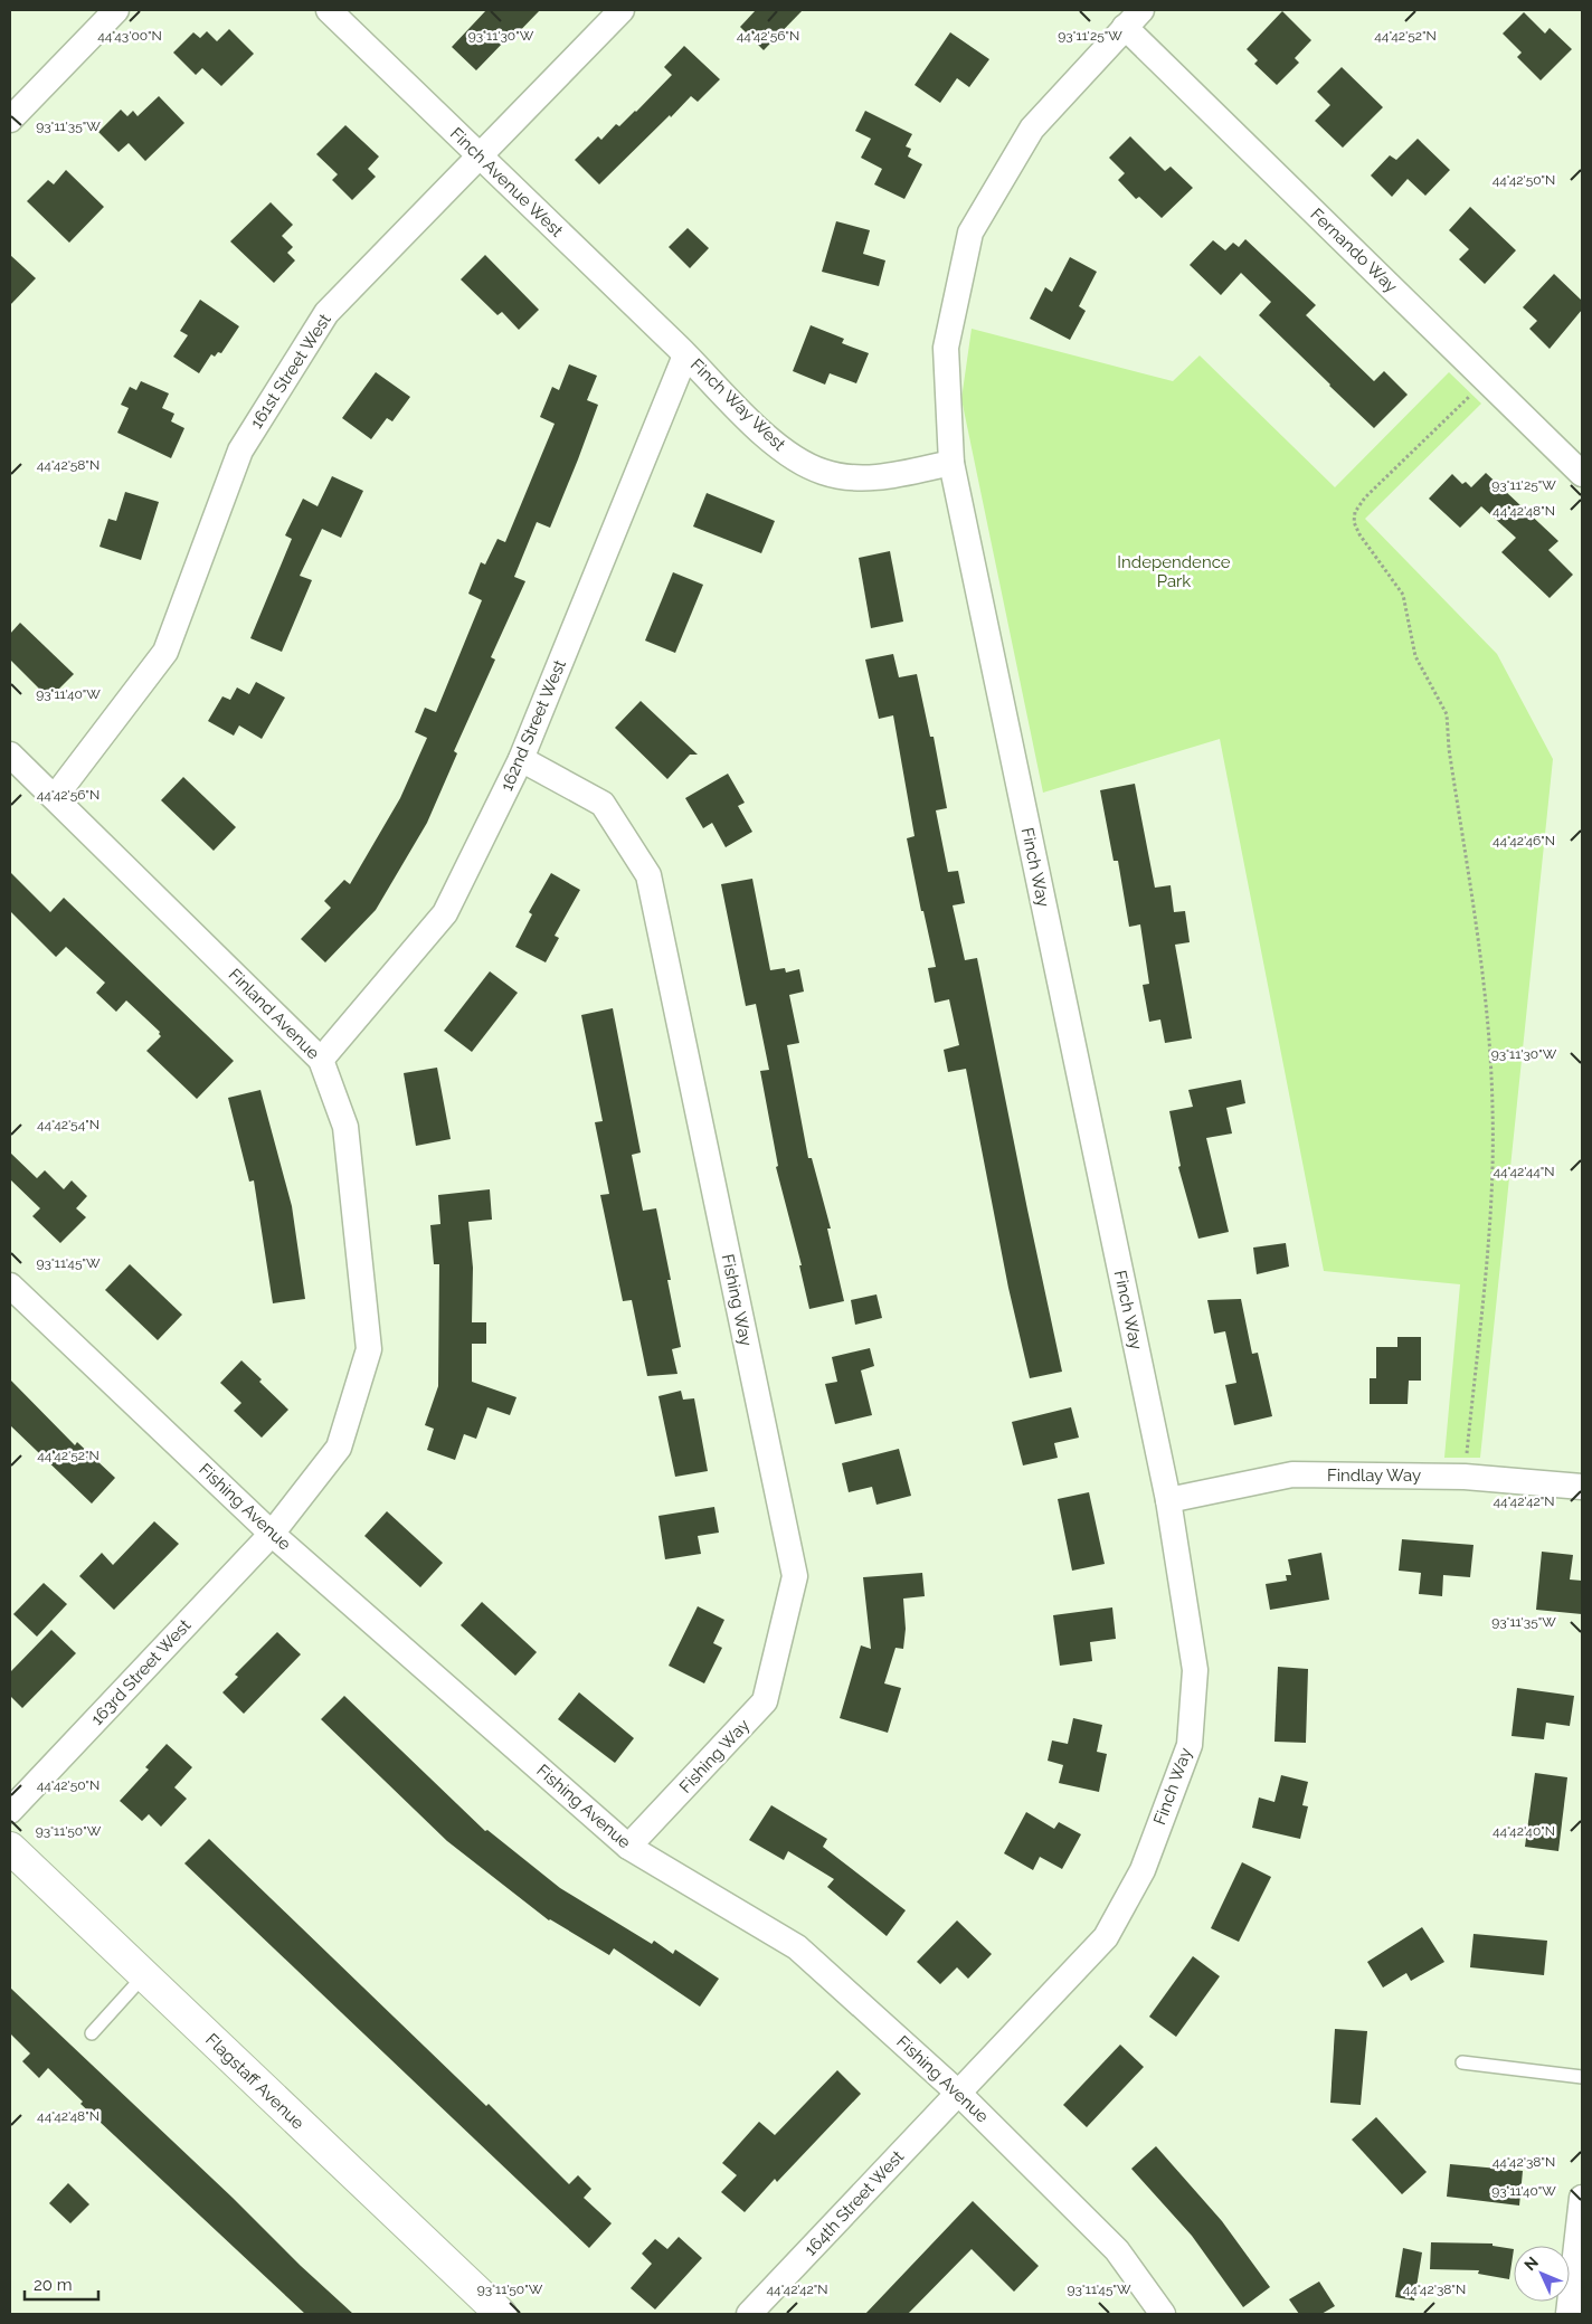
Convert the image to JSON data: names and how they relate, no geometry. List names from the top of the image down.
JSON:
{
  "streets": {
    "street": [
      "Finch Avenue West",
      "Fernando Way",
      "161st Street West",
      "Finch Way West",
      "162nd Street West",
      "Finch Way",
      "Finland Avenue",
      "Fishing Way",
      "Findlay Way",
      "Fishing Avenue",
      "163rd Street West",
      "Flagstaff Avenue",
      "164th Street West"
    ]
  },
  "crossings": [
    ["Finch Avenue West", "161st Street West"],
    ["Finch Avenue West", "Finch Way West"],
    ["Finch Avenue West", "162nd Street West"],
    ["161st Street West", "Finland Avenue"],
    ["Finch Way West", "162nd Street West"],
    ["Finch Way West", "Finch Way"],
    ["162nd Street West", "Finland Avenue"],
    ["162nd Street West", "Fishing Way"],
    ["Finch Way", "Findlay Way"],
    ["Finch Way", "Fishing Avenue"],
    ["Finch Way", "164th Street West"],
    ["Finland Avenue", "Fishing Avenue"],
    ["Finland Avenue", "163rd Street West"],
    ["Fishing Way", "Fishing Avenue"],
    ["Fishing Avenue", "163rd Street West"],
    ["Fishing Avenue", "164th Street West"]
  ],
  "parks": ["Independence Park"],
  "scale_bar": "20 m",
  "north": "top left",
  "coordinates": [
    "93°11'30\"W",
    "93°11'25\"W",
    "44°43'00\"N",
    "44°42'56\"N",
    "44°42'52\"N",
    "93°11'35\"W",
    "44°42'50\"N",
    "44°42'58\"N",
    "44°42'48\"N",
    "93°11'40\"W",
    "44°42'46\"N",
    "44°42'54\"N",
    "44°42'44\"N",
    "93°11'45\"W",
    "44°42'42\"N",
    "44°42'40\"N",
    "93°11'50\"W",
    "44°42'38\"N"
  ]
}
